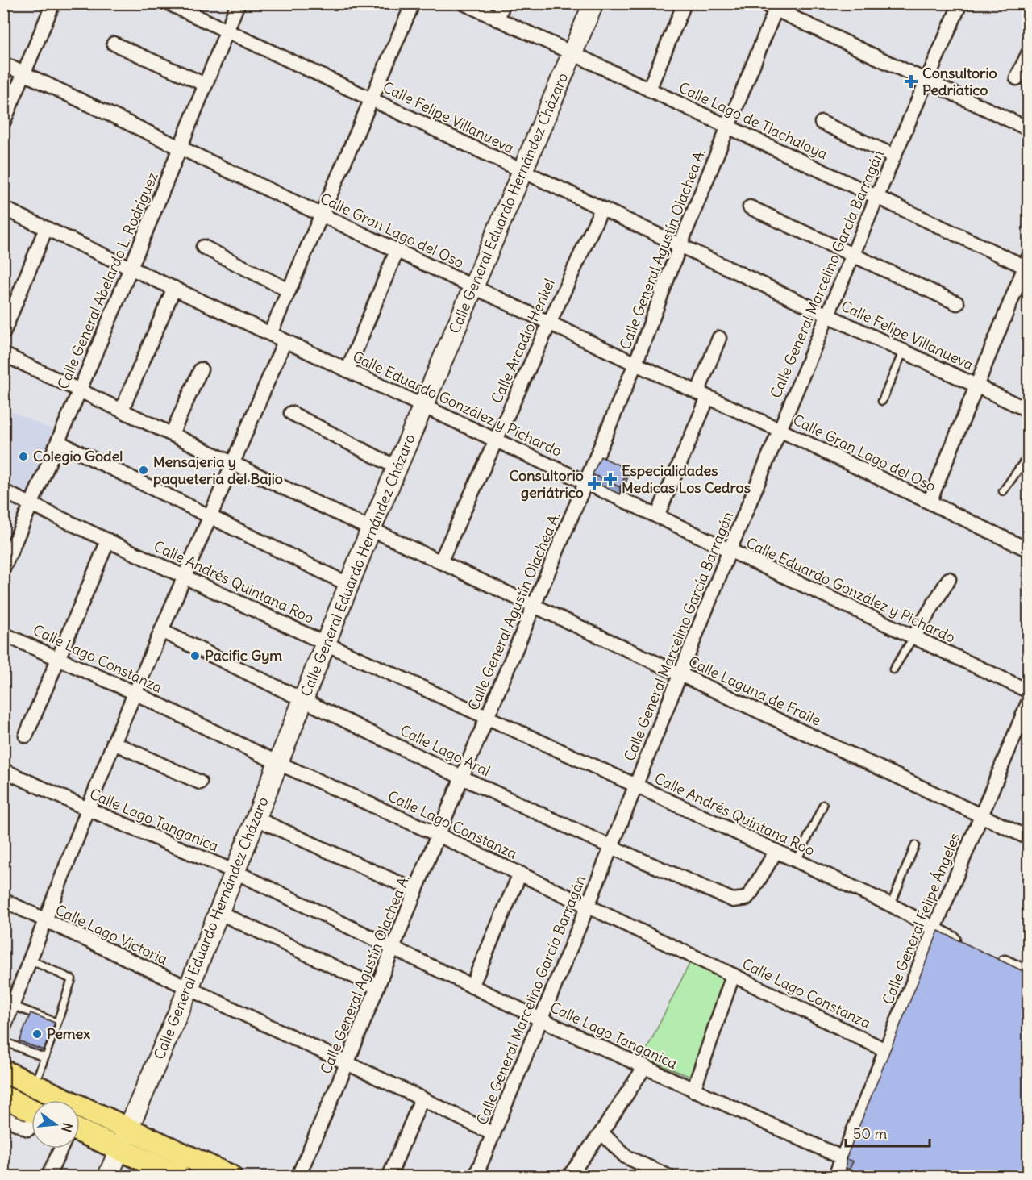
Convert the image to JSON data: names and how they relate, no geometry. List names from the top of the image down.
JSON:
{
  "streets": {
    "main road": ["Calle General Eduardo Hernández Cházaro"],
    "street": [
      "Calle Felipe Villanueva",
      "Calle Lago de Tlachaloya",
      "Calle Gran Lago del Oso",
      "Calle General Agustín Olachea A.",
      "Calle General Marcelino García Barragán",
      "Calle General Abelardo L. Rodríguez",
      "Calle Arcadio Henkel",
      "Calle Eduardo González y Pichardo",
      "Calle Andrés Quintana Roo",
      "Calle Lago Constanza",
      "Calle Laguna de Fraile",
      "Calle Lago Aral",
      "Calle Lago Tanganica",
      "Calle General Felipe Ángeles",
      "Calle Lago Victoria"
    ]
  },
  "crossings": [
    ["Calle Felipe Villanueva", "Calle General Eduardo Hernández Cházaro"],
    ["Calle Felipe Villanueva", "Calle General Agustín Olachea A."],
    ["Calle Felipe Villanueva", "Calle General Marcelino García Barragán"],
    ["Calle Felipe Villanueva", "Calle General Abelardo L. Rodríguez"],
    ["Calle Felipe Villanueva", "Calle Arcadio Henkel"],
    ["Calle Lago de Tlachaloya", "Calle General Eduardo Hernández Cházaro"],
    ["Calle Lago de Tlachaloya", "Calle General Agustín Olachea A."],
    ["Calle Lago de Tlachaloya", "Calle General Marcelino García Barragán"],
    ["Calle General Eduardo Hernández Cházaro", "Calle Gran Lago del Oso"],
    ["Calle General Eduardo Hernández Cházaro", "Calle Eduardo González y Pichardo"],
    ["Calle General Eduardo Hernández Cházaro", "Calle Andrés Quintana Roo"],
    ["Calle General Eduardo Hernández Cházaro", "Calle Lago Constanza"],
    ["Calle General Eduardo Hernández Cházaro", "Calle Lago Aral"],
    ["Calle General Eduardo Hernández Cházaro", "Calle Lago Tanganica"],
    ["Calle General Eduardo Hernández Cházaro", "Calle Lago Victoria"],
    ["Calle Gran Lago del Oso", "Calle General Agustín Olachea A."],
    ["Calle Gran Lago del Oso", "Calle General Marcelino García Barragán"],
    ["Calle Gran Lago del Oso", "Calle General Abelardo L. Rodríguez"],
    ["Calle Gran Lago del Oso", "Calle Arcadio Henkel"],
    ["Calle General Agustín Olachea A.", "Calle Eduardo González y Pichardo"],
    ["Calle General Agustín Olachea A.", "Calle Andrés Quintana Roo"],
    ["Calle General Agustín Olachea A.", "Calle Lago Constanza"],
    ["Calle General Agustín Olachea A.", "Calle Laguna de Fraile"],
    ["Calle General Agustín Olachea A.", "Calle Lago Aral"],
    ["Calle General Agustín Olachea A.", "Calle Lago Tanganica"],
    ["Calle General Agustín Olachea A.", "Calle Lago Victoria"],
    ["Calle General Marcelino García Barragán", "Calle Eduardo González y Pichardo"],
    ["Calle General Marcelino García Barragán", "Calle Andrés Quintana Roo"],
    ["Calle General Marcelino García Barragán", "Calle Lago Constanza"],
    ["Calle General Marcelino García Barragán", "Calle Laguna de Fraile"],
    ["Calle General Marcelino García Barragán", "Calle Lago Aral"],
    ["Calle General Marcelino García Barragán", "Calle Lago Tanganica"],
    ["Calle General Marcelino García Barragán", "Calle Lago Victoria"],
    ["Calle General Abelardo L. Rodríguez", "Calle Eduardo González y Pichardo"],
    ["Calle General Abelardo L. Rodríguez", "Calle Andrés Quintana Roo"],
    ["Calle Arcadio Henkel", "Calle Eduardo González y Pichardo"],
    ["Calle Arcadio Henkel", "Calle Laguna de Fraile"],
    ["Calle Andrés Quintana Roo", "Calle Lago Aral"],
    ["Calle Andrés Quintana Roo", "Calle General Felipe Ángeles"],
    ["Calle Lago Constanza", "Calle General Felipe Ángeles"],
    ["Calle Laguna de Fraile", "Calle General Felipe Ángeles"],
    ["Calle Lago Tanganica", "Calle General Felipe Ángeles"]
  ],
  "places": {
    "health": ["Consultorio Pedriatico", "Especialidades Medicas Los Cedros", "Consultorio geriátrico"],
    "other": [
      "Colegio Godel",
      "Mensajeria y paqueteria del Bajio",
      "Pacific Gym",
      "Pemex"
    ]
  },
  "scale_bar": "50 m",
  "north": "right"
}
